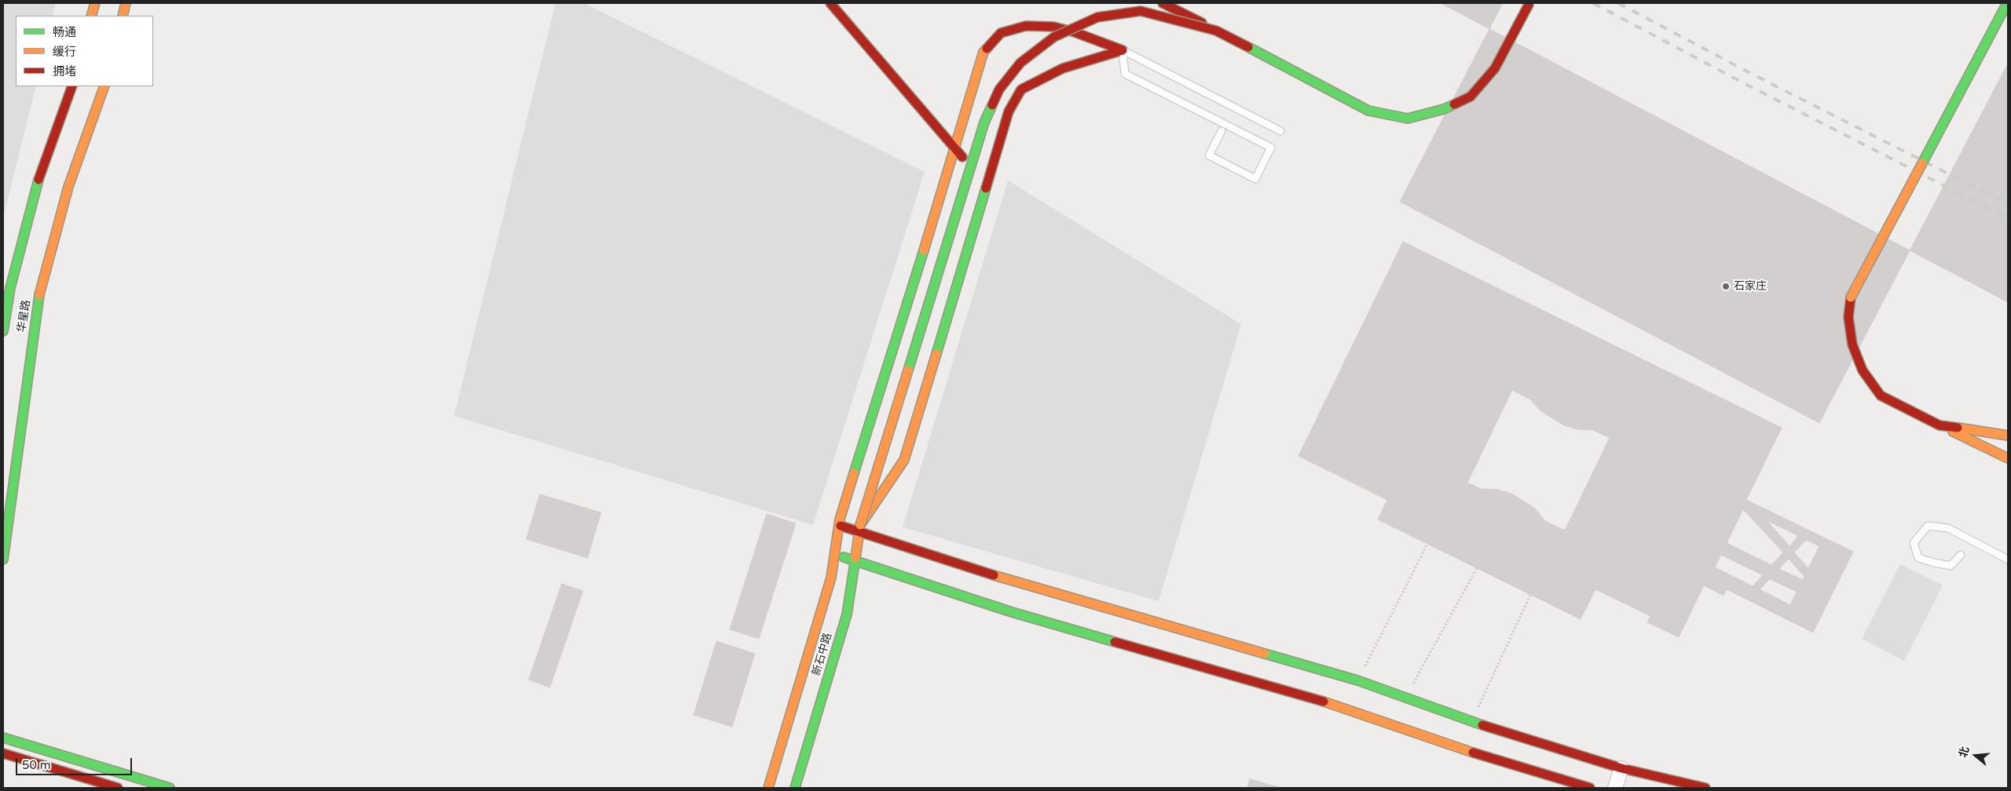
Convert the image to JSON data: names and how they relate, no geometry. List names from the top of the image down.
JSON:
{
  "streets": {
    "main road": ["华星路", "新石中路"]
  },
  "places": ["石家庄"],
  "legend": ["畅通", "缓行", "拥堵"],
  "scale_bar": "50 m",
  "north": "left"
}
